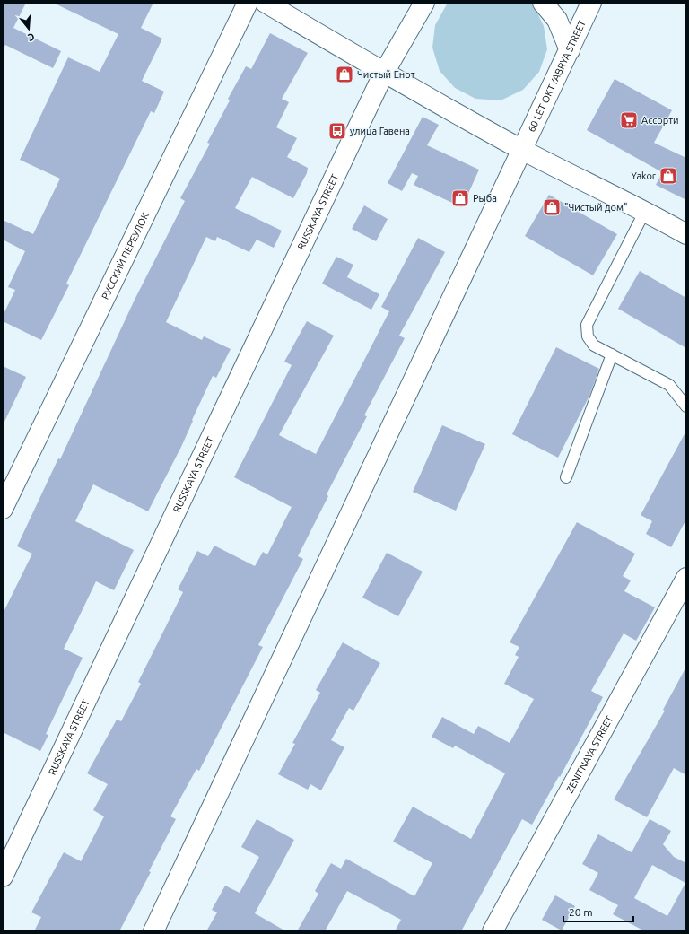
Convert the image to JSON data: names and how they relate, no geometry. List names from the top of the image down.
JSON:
{
  "streets": {
    "main road": [
      "60 LET OKTYABRYA STREET",
      "RUSSKAYA STREET",
      "РУССКИЙ ПЕРЕУЛОК",
      "ZENITNAYA STREET"
    ]
  },
  "places": {
    "shop": [
      "Чистый Енот",
      "Yakor",
      "Рыба",
      "\"Чистый дом\""
    ],
    "supermarket": ["Ассорти"],
    "bus stop": ["улица Гавена"]
  },
  "scale_bar": "20 m",
  "north": "bottom"
}
